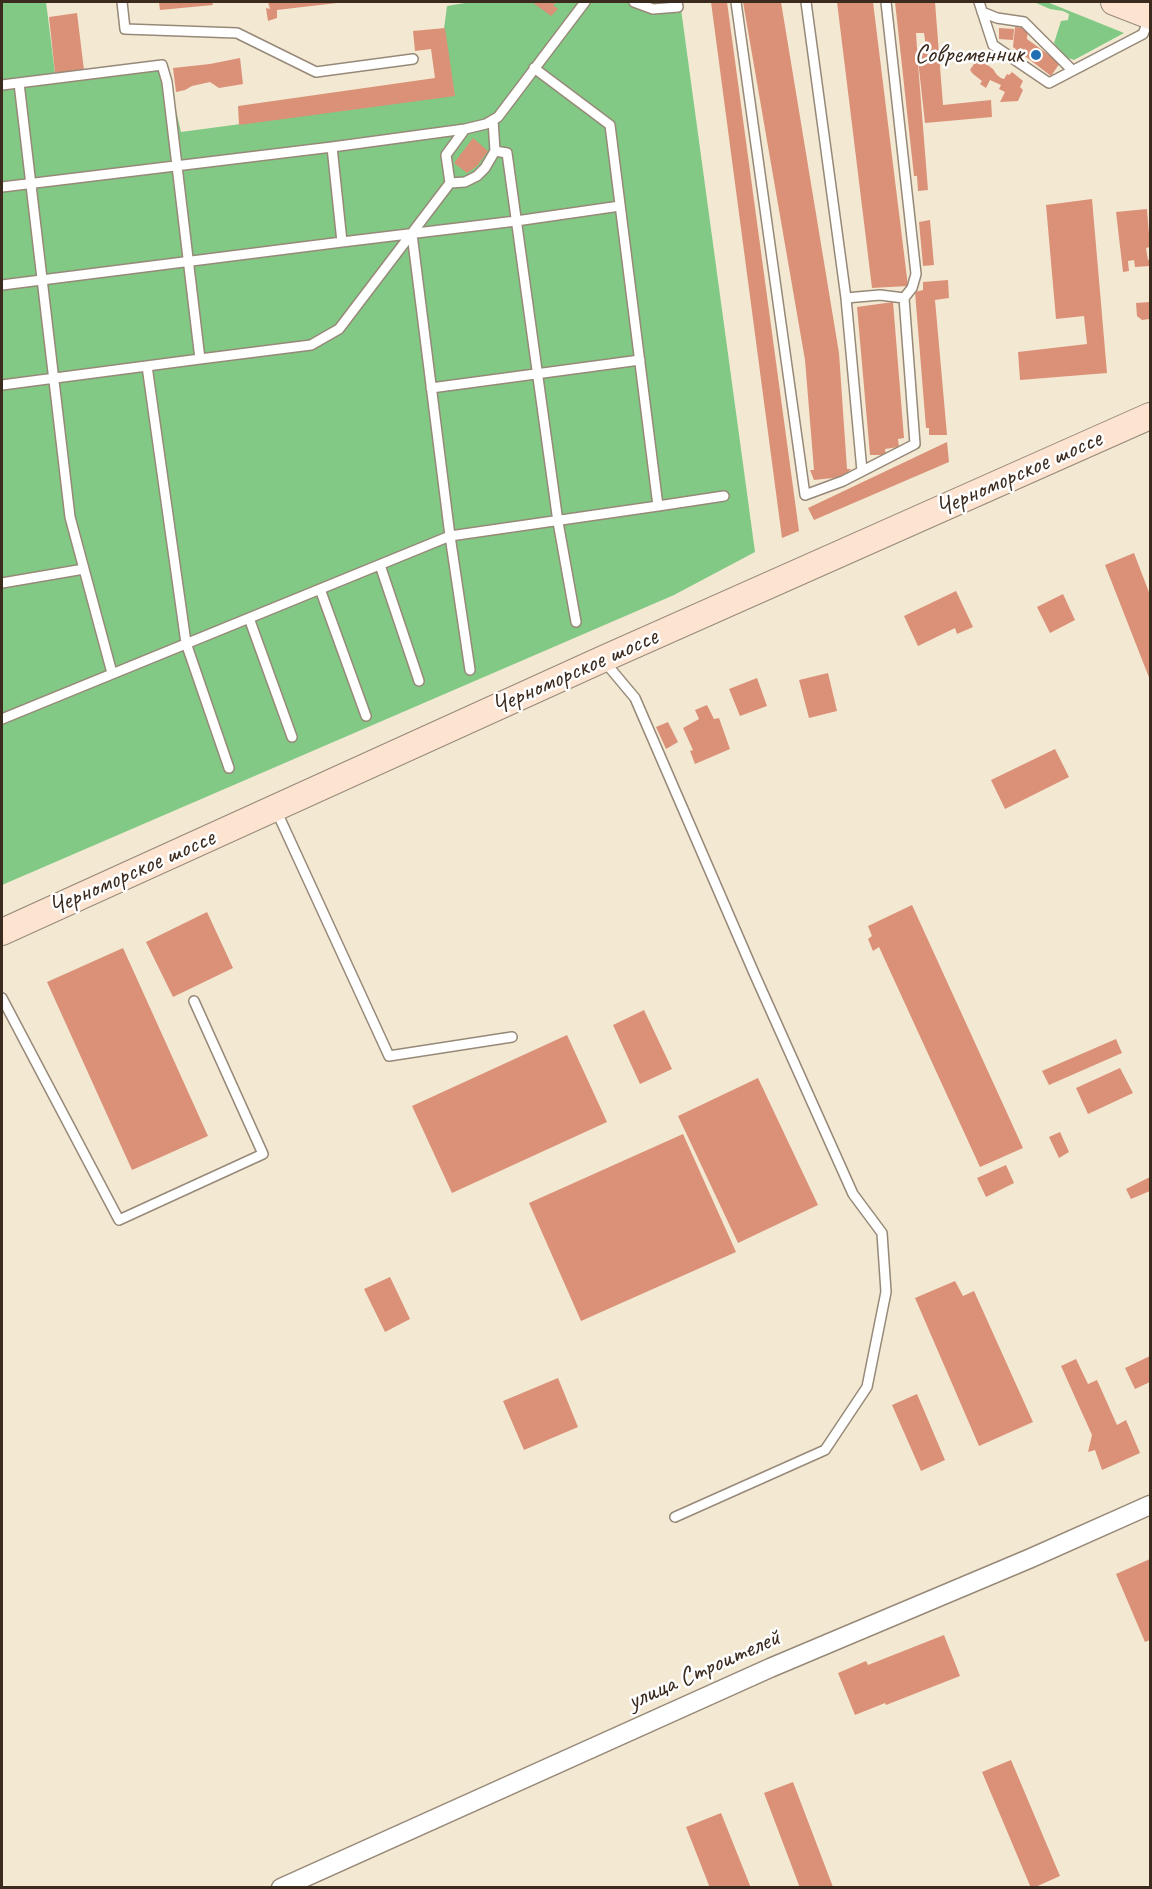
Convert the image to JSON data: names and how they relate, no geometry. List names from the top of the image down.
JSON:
{
  "streets": {
    "main road": ["Черноморское шоссе"],
    "street": ["улица Строителей"]
  },
  "places": ["Современник"]
}
